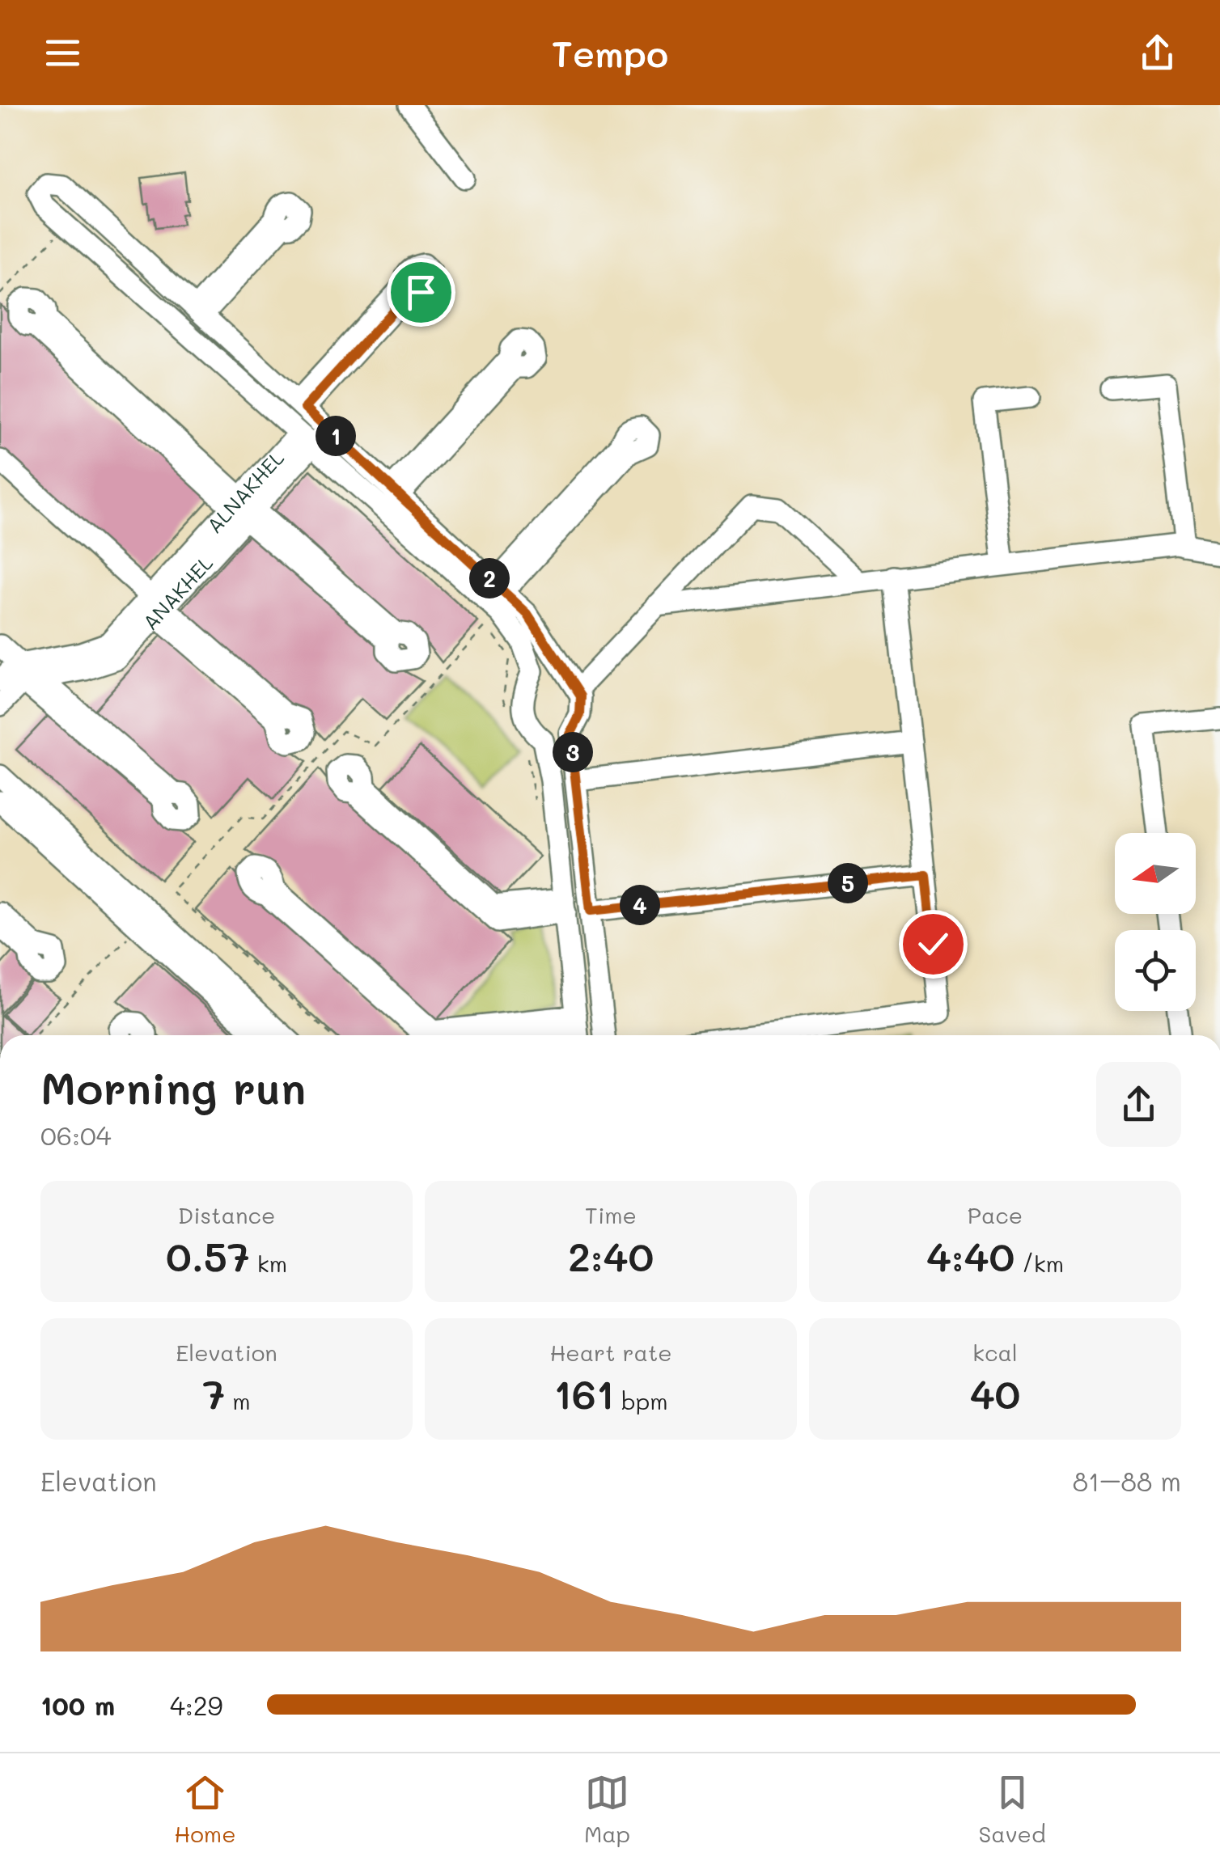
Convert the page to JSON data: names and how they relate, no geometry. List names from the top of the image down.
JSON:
{
  "streets": {
    "street": ["ALNAKHEL"]
  },
  "north": "left",
  "page": {
    "header": "Tempo",
    "pins": [
      "1",
      "2",
      "3",
      "5",
      "4"
    ],
    "heading": ["Morning run", "06:04"],
    "stats": [
      ["Distance", "0.57 km"],
      ["Time", "2:40"],
      ["Pace", "4:40 /km"],
      ["Elevation", "7 m"],
      ["Heart rate", "161 bpm"],
      ["kcal", "40"]
    ],
    "chart": ["Elevation", "81–88 m"],
    "list": [
      {
        "name": "100 m",
        "note": "4:29"
      }
    ],
    "tabs": ["Home", "Map", "Saved"]
  }
}
